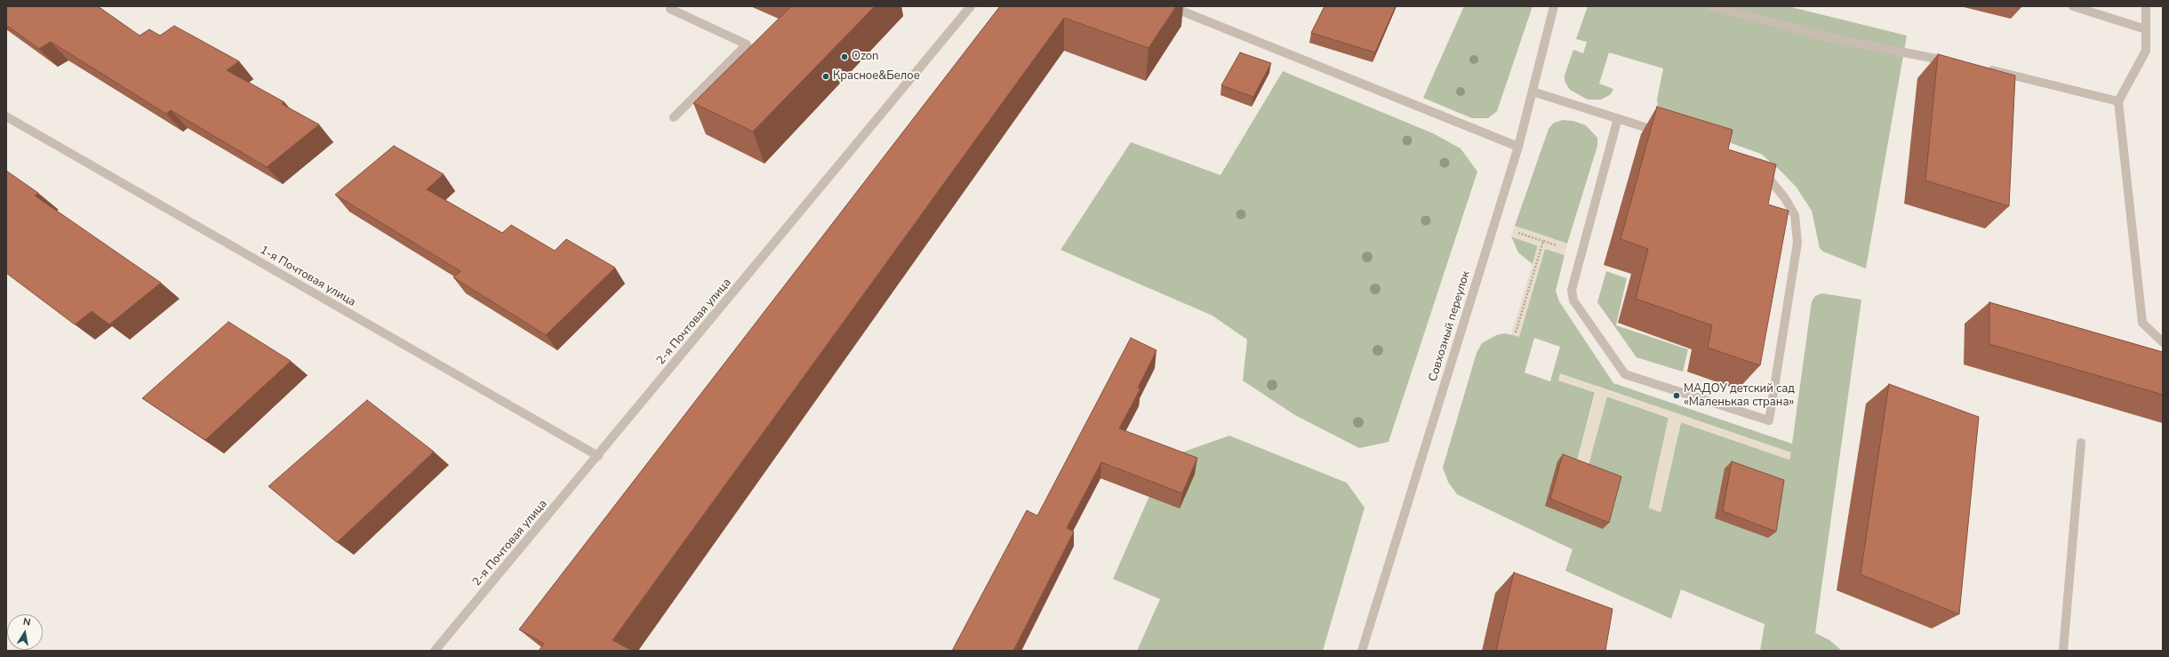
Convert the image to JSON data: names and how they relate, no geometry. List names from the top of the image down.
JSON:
{
  "streets": {
    "street": ["1-я Почтовая улица", "2-я Почтовая улица", "Совхозный переулок"]
  },
  "crossings": [
    ["1-я Почтовая улица", "2-я Почтовая улица"]
  ],
  "places": ["Ozon", "Красное&Белое", "МАДОУ детский сад «Маленькая страна»"],
  "north": "top"
}
